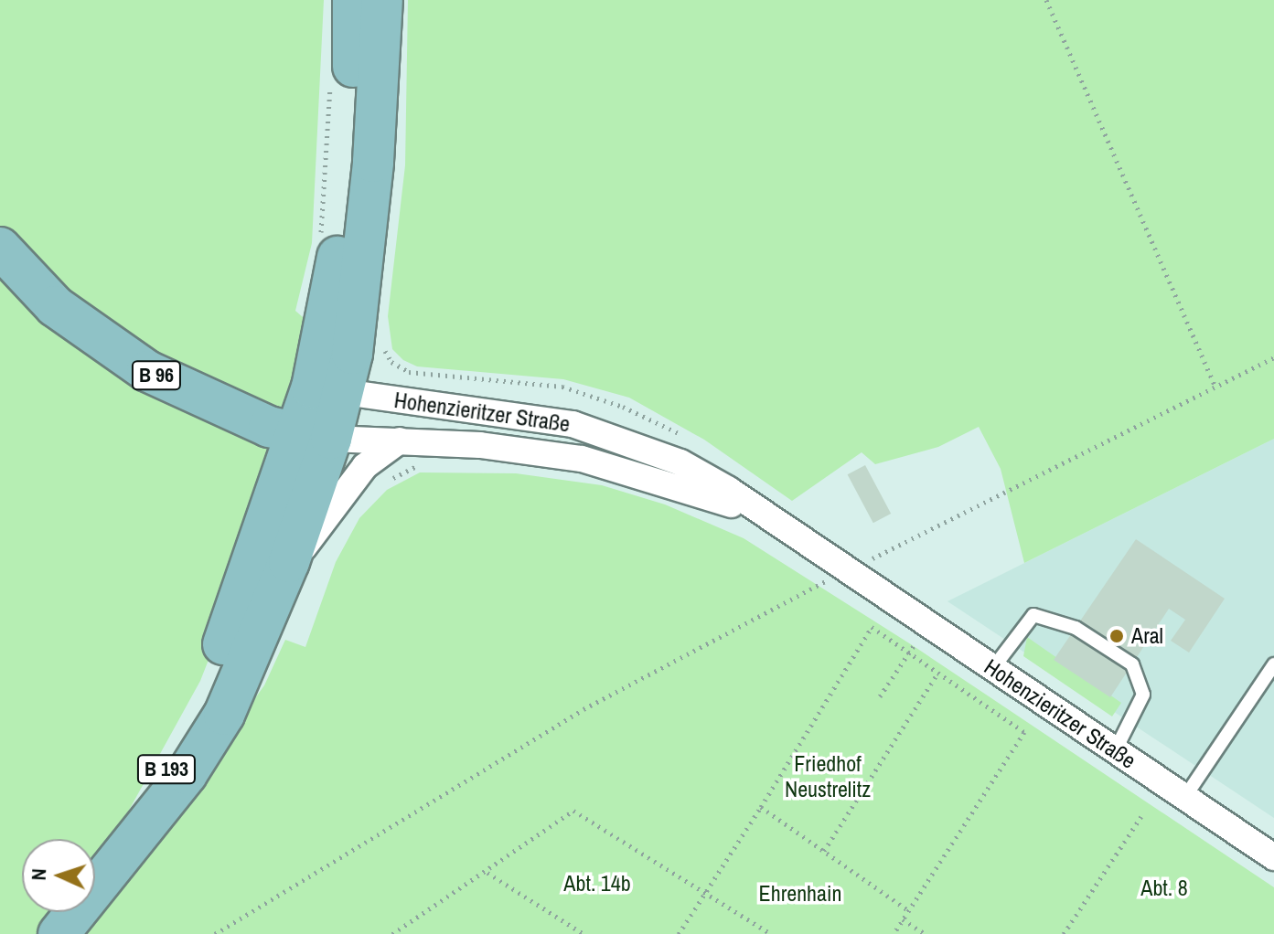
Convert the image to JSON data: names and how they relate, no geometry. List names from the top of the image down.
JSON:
{
  "streets": {
    "main road": ["B 96", "B 193"],
    "street": ["Hohenzieritzer Straße"]
  },
  "crossings": [
    ["B 96", "Hohenzieritzer Straße"],
    ["B 96", "B 193"],
    ["Hohenzieritzer Straße", "B 193"]
  ],
  "parks": [
    "Friedhof Neustrelitz",
    "Abt. 14b",
    "Abt. 8",
    "Ehrenhain"
  ],
  "places": ["Aral"],
  "north": "left"
}
